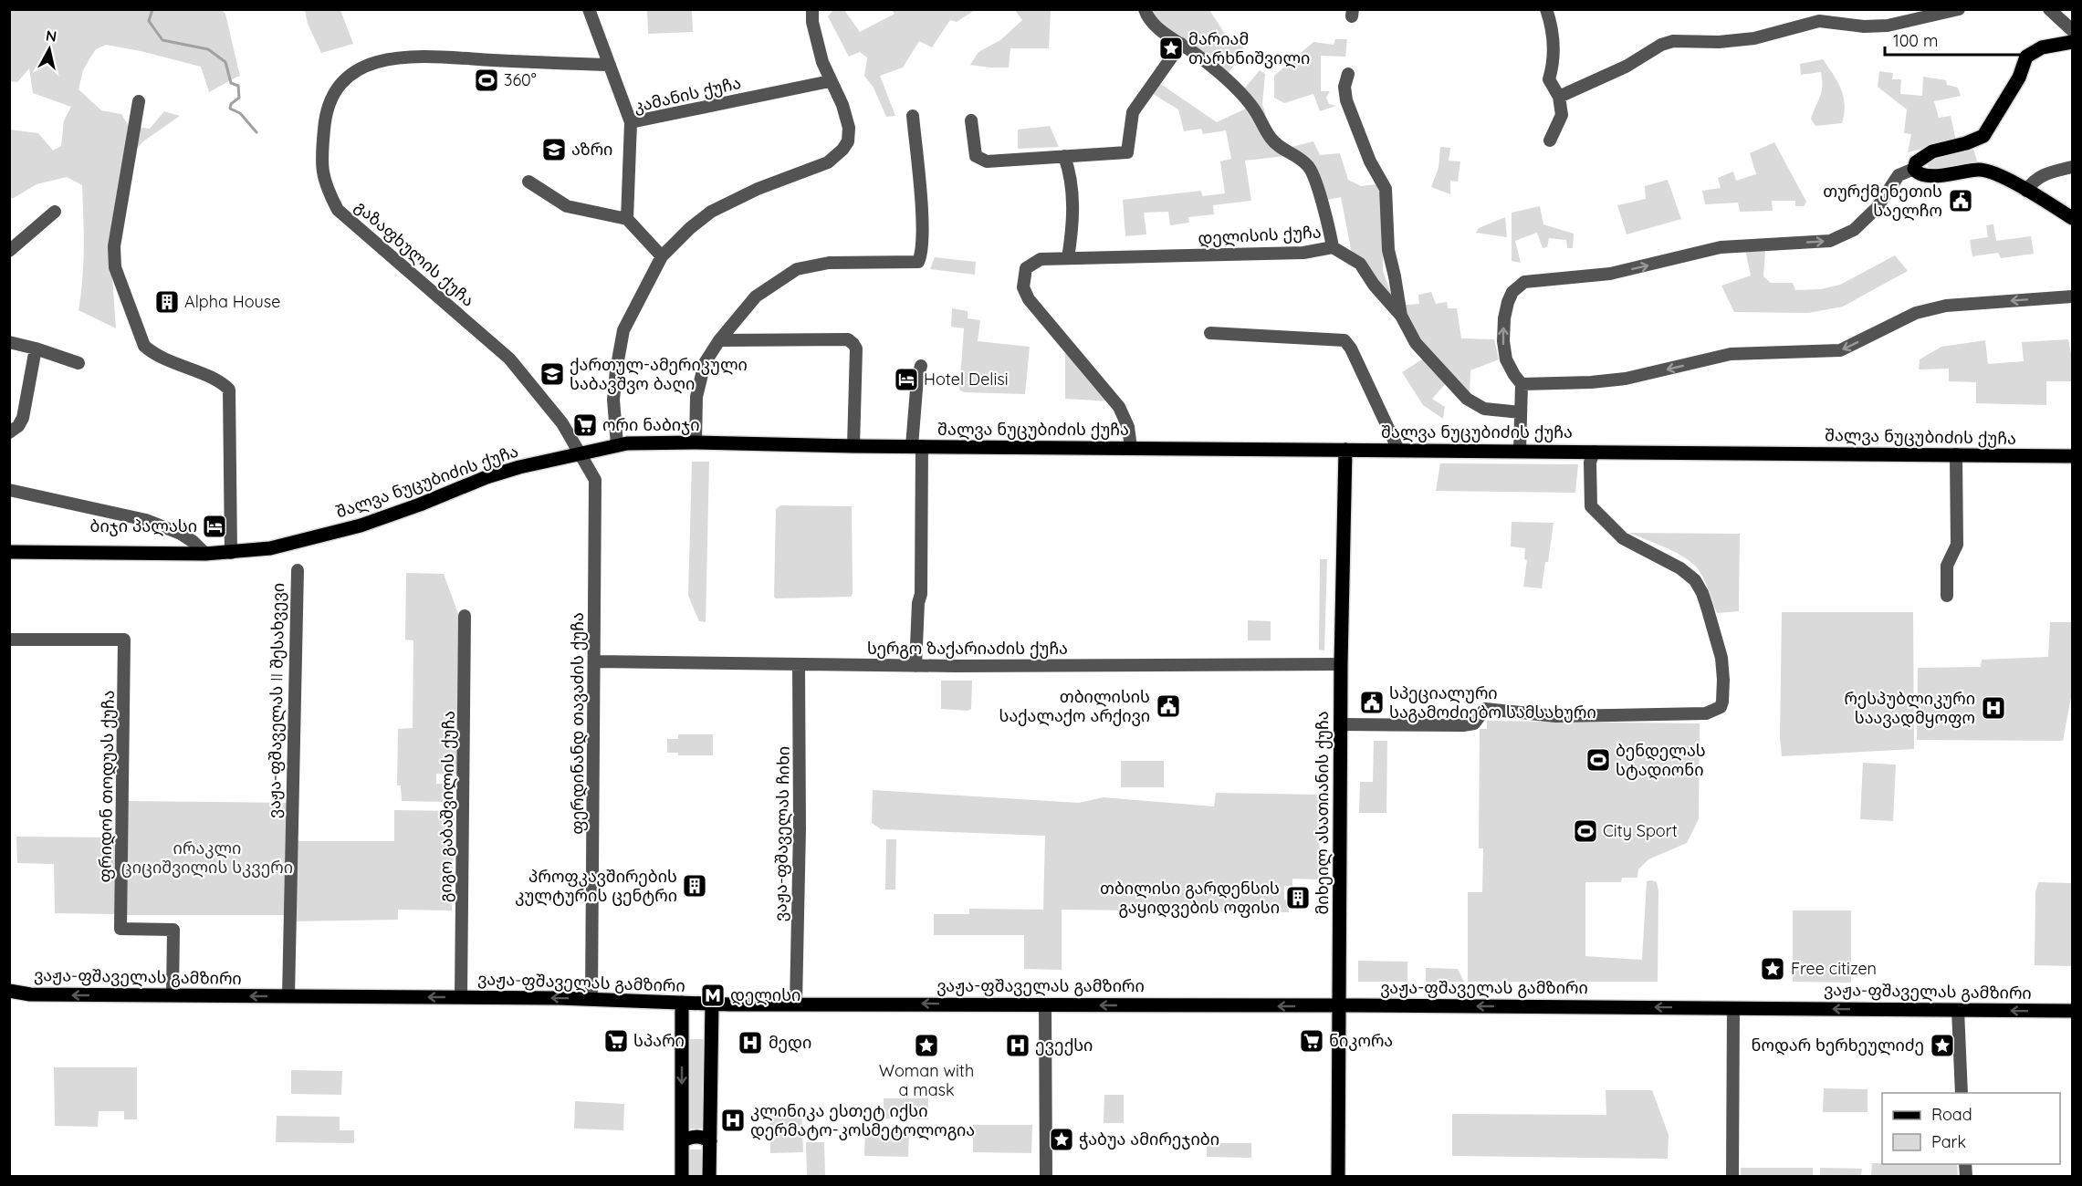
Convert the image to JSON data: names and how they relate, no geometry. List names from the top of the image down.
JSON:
{
  "streets": {
    "main road": ["შალვა ნუცუბიძის ქუჩა", "მიხეილ ასათიანის ქუჩა", "ვაჟა-ფშაველას გამზირი"],
    "street": [
      "კამანის ქუჩა",
      "დელისის ქუჩა",
      "გაზაფხულის ქუჩა",
      "სერგო ზაქარიაძის ქუჩა",
      "ვაჟა-ფშაველას II შესახვევი",
      "ფერდინანდ თავაძის ქუჩა",
      "ფრიდონ თოდუას ქუჩა",
      "გიგო გაბაშვილის ქუჩა",
      "ვაჟა-ფშაველას ჩიხი"
    ]
  },
  "crossings": [
    ["დელისის ქუჩა", "შალვა ნუცუბიძის ქუჩა"],
    ["გაზაფხულის ქუჩა", "შალვა ნუცუბიძის ქუჩა"],
    ["გაზაფხულის ქუჩა", "ფერდინანდ თავაძის ქუჩა"],
    ["შალვა ნუცუბიძის ქუჩა", "ფერდინანდ თავაძის ქუჩა"],
    ["შალვა ნუცუბიძის ქუჩა", "მიხეილ ასათიანის ქუჩა"],
    ["სერგო ზაქარიაძის ქუჩა", "ფერდინანდ თავაძის ქუჩა"],
    ["სერგო ზაქარიაძის ქუჩა", "მიხეილ ასათიანის ქუჩა"],
    ["სერგო ზაქარიაძის ქუჩა", "ვაჟა-ფშაველას ჩიხი"],
    ["ვაჟა-ფშაველას II შესახვევი", "ვაჟა-ფშაველას გამზირი"],
    ["ფერდინანდ თავაძის ქუჩა", "ვაჟა-ფშაველას გამზირი"],
    ["ფრიდონ თოდუას ქუჩა", "ვაჟა-ფშაველას გამზირი"],
    ["გიგო გაბაშვილის ქუჩა", "ვაჟა-ფშაველას გამზირი"],
    ["მიხეილ ასათიანის ქუჩა", "ვაჟა-ფშაველას გამზირი"],
    ["ვაჟა-ფშაველას ჩიხი", "ვაჟა-ფშაველას გამზირი"]
  ],
  "one_way": ["ვაჟა-ფშაველას გამზირი"],
  "parks": ["ირაკლი ციციშვილის სკვერი"],
  "places": {
    "place": [
      "მარიამ თარხნიშვილი",
      "Free citizen",
      "Woman with a mask",
      "ნოდარ ხერხეულიძე",
      "ჭაბუა ამირეჯიბი"
    ],
    "sports": ["360⁰", "ბენდელას სტადიონი", "City Sport"],
    "school or university": ["აზრი", "ქართულ-ამერიკული საბავშვო ბაღი"],
    "public building": ["თურქმენეთის საელჩო", "სპეციალური საგამოძიებო სამსახური", "თბილისის საქალაქო არქივი"],
    "building": ["Alpha House", "პროფკავშირების კულტურის ცენტრი", "თბილისი გარდენსის გაყიდვების ოფისი"],
    "hotel": ["Hotel Delisi", "ბიჯი პალასი"],
    "supermarket": ["ორი ნაბიჯი", "სპარი", "ნიკორა"],
    "hospital": [
      "რესპუბლიკური საავადმყოფო",
      "მედი",
      "ევექსი",
      "კლინიკა ესთეტ იქსი დერმატო-კოსმეტოლოგია"
    ],
    "metro station": ["დელისი"]
  },
  "legend": ["Road", "Park"],
  "scale_bar": "100 m",
  "north": "top"
}
